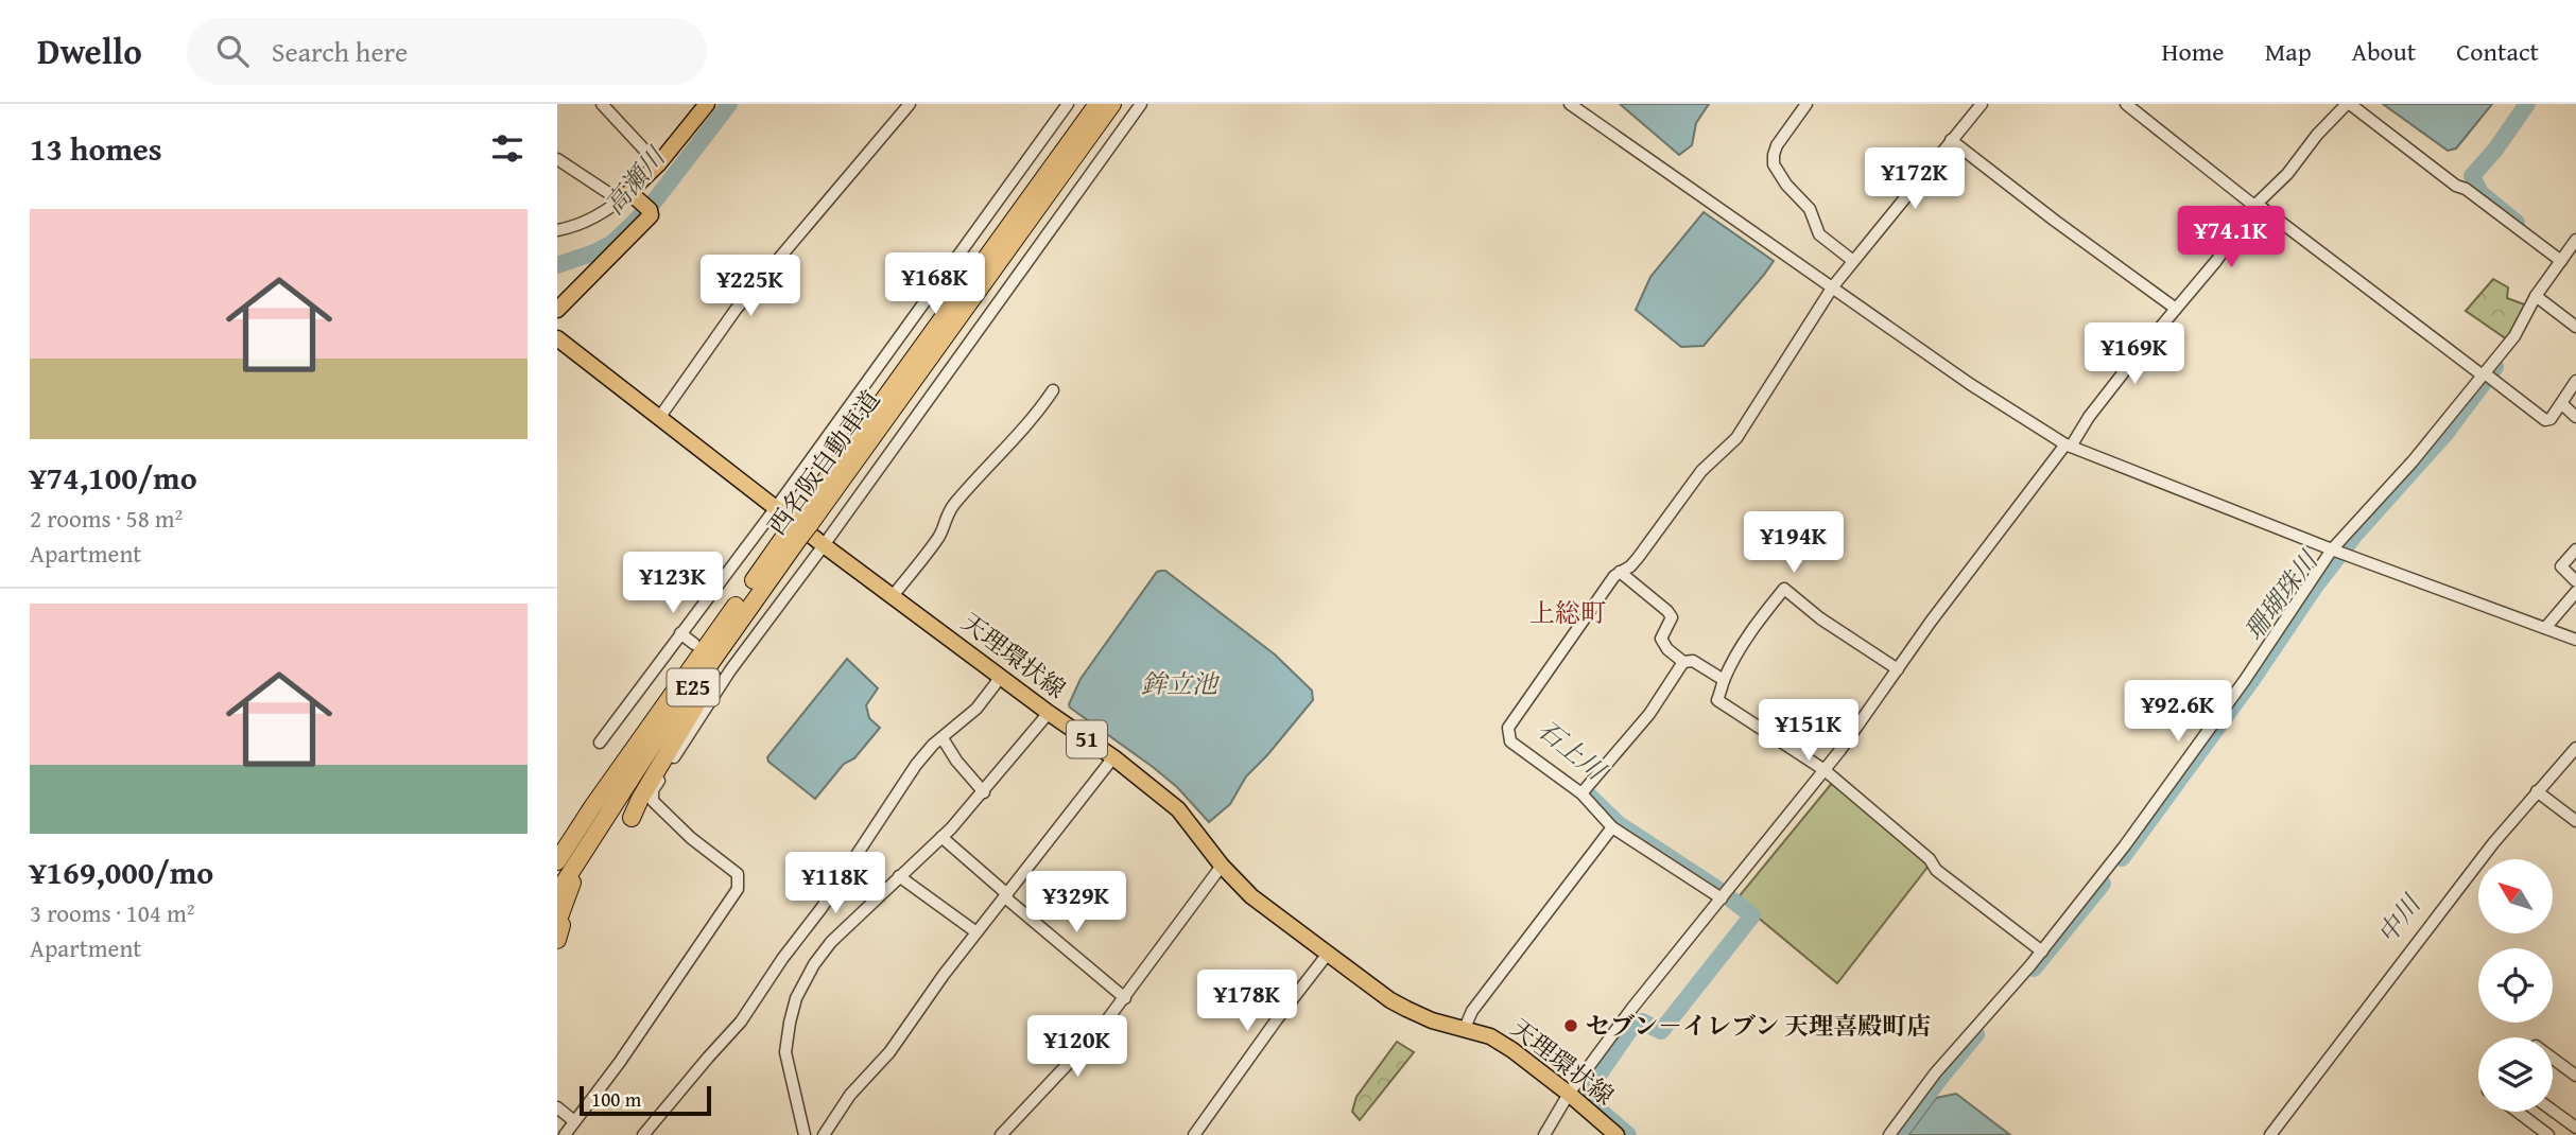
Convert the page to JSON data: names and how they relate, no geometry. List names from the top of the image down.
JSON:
{
  "streets": {
    "highway": ["西名阪自動車道", "E25"],
    "main road": ["天理環状線", "51"]
  },
  "crossings": [
    ["西名阪自動車道", "E25"]
  ],
  "districts": ["上総町"],
  "water": [
    "高瀬川",
    "珊瑚珠川",
    "鉾立池",
    "石上川",
    "中川"
  ],
  "places": ["セブン－イレブン 天理喜殿町店"],
  "scale_bar": "100 m",
  "north": "top left",
  "page": {
    "header": "Dwello",
    "search": "Search here",
    "nav": [
      "Home",
      "Map",
      "About",
      "Contact"
    ],
    "heading": "13 homes",
    "price": [
      "¥172K",
      "¥74.1K",
      "¥168K",
      "¥225K",
      "¥169K",
      "¥194K",
      "¥123K",
      "¥92.6K",
      "¥151K",
      "¥118K",
      "¥329K",
      "¥178K",
      "¥120K"
    ],
    "list": [
      {
        "name": "¥74,100/mo",
        "note": "2 rooms · 58 m² · Apartment"
      },
      {
        "name": "¥169,000/mo",
        "note": "3 rooms · 104 m² · Apartment"
      }
    ],
    "scale": "100 m"
  }
}
